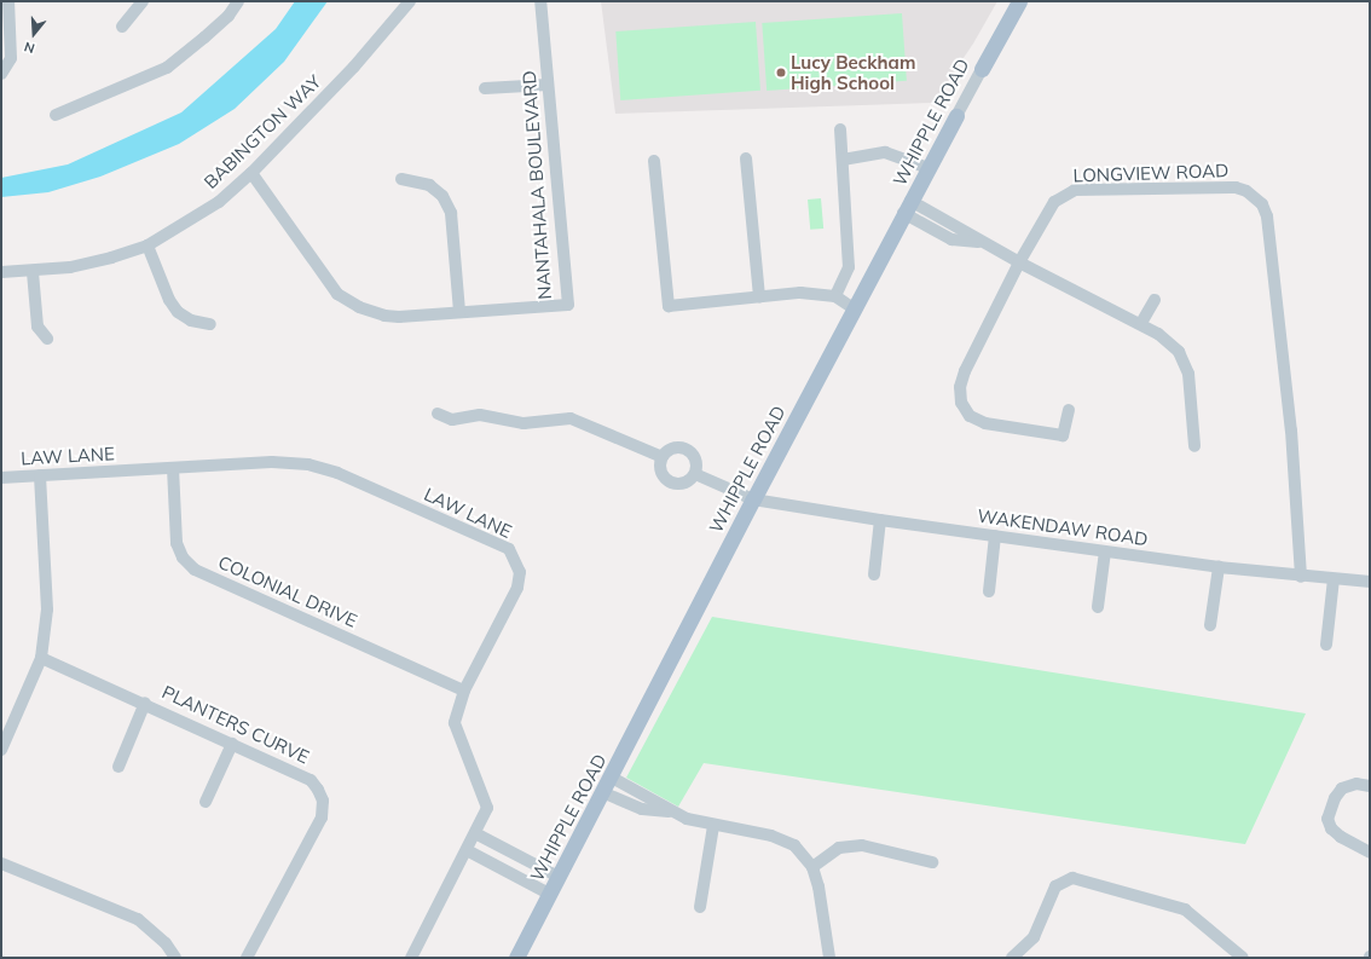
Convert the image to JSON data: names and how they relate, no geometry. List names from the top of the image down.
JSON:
{
  "streets": {
    "main road": ["WHIPPLE ROAD"],
    "street": [
      "BABINGTON WAY",
      "LONGVIEW ROAD",
      "NANTAHALA BOULEVARD",
      "LAW LANE",
      "WAKENDAW ROAD",
      "COLONIAL DRIVE",
      "PLANTERS CURVE"
    ]
  },
  "crossings": [
    ["WHIPPLE ROAD", "WAKENDAW ROAD"],
    ["BABINGTON WAY", "NANTAHALA BOULEVARD"],
    ["LONGVIEW ROAD", "WAKENDAW ROAD"],
    ["LAW LANE", "COLONIAL DRIVE"]
  ],
  "places": ["Lucy Beckham High School"],
  "north": "bottom"
}
